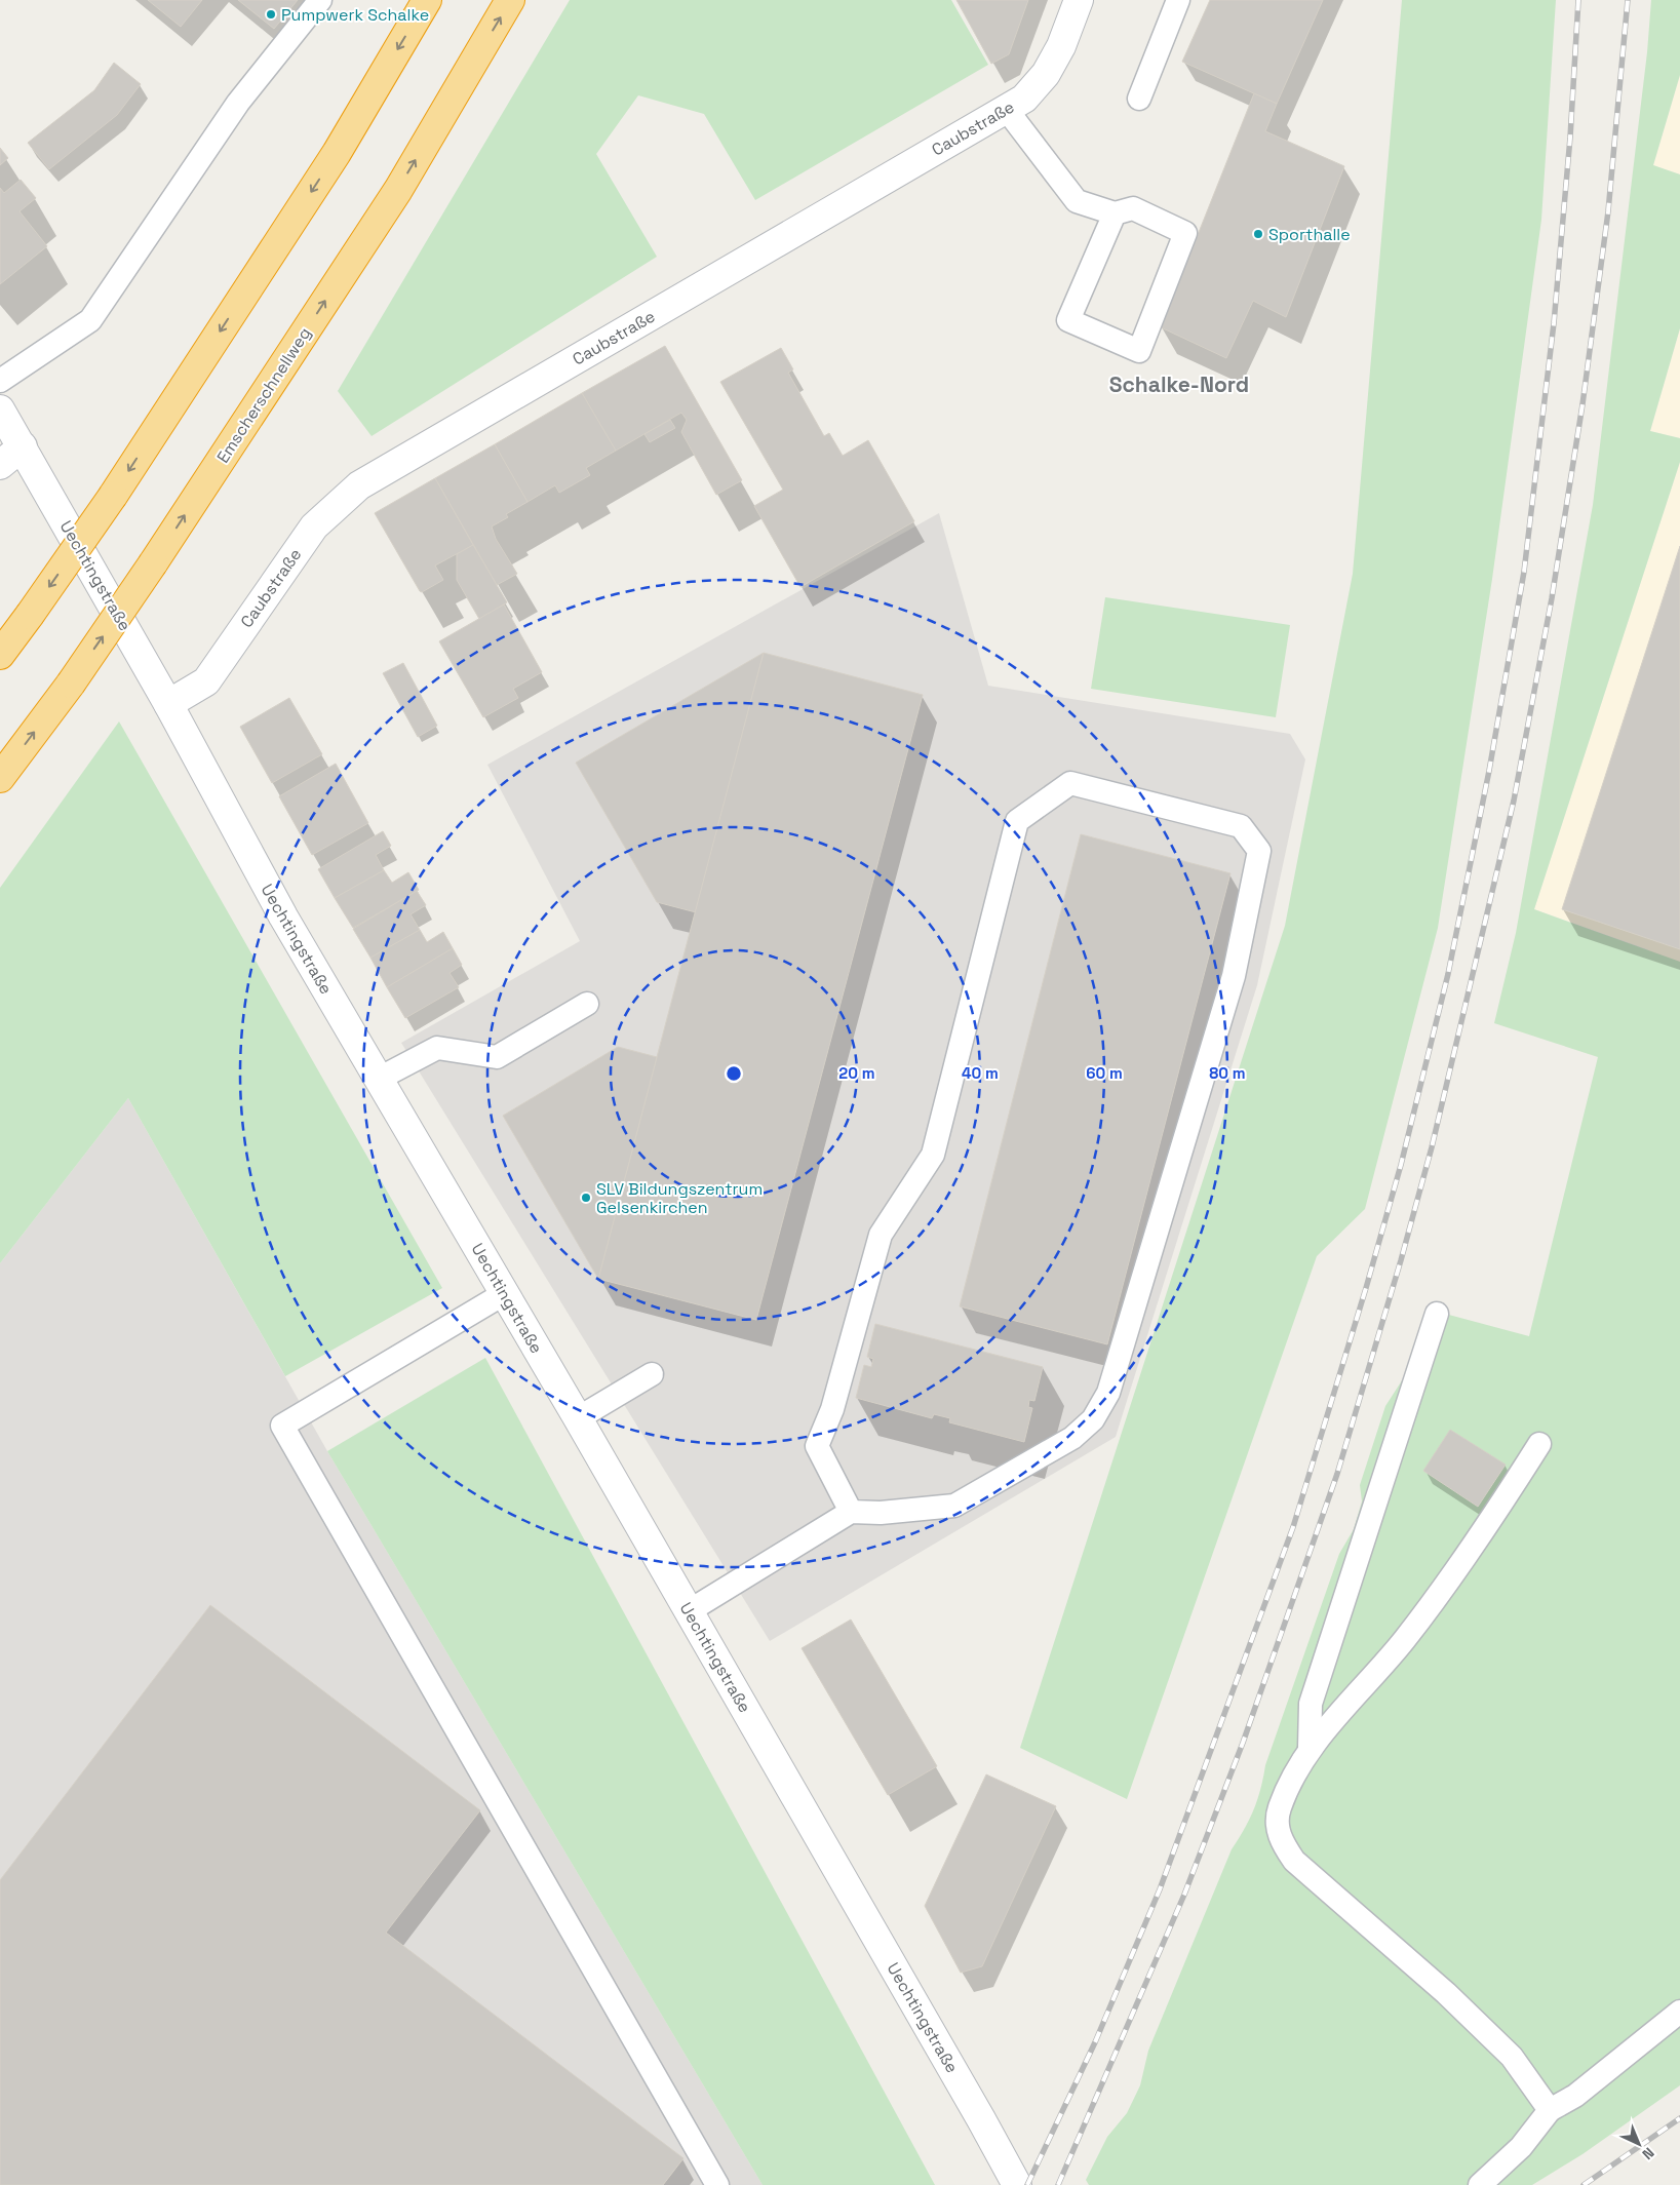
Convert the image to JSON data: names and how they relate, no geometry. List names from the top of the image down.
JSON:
{
  "streets": {
    "highway": ["Emscherschnellweg"],
    "street": ["Caubstraße", "Uechtingstraße"]
  },
  "crossings": [
    ["Caubstraße", "Uechtingstraße"]
  ],
  "districts": ["Schalke-Nord"],
  "places": ["Pumpwerk Schalke", "Sporthalle", "SLV Bildungszentrum Gelsenkirchen"],
  "north": "bottom right",
  "rings": [
    "20 m",
    "40 m",
    "60 m",
    "80 m"
  ]
}
